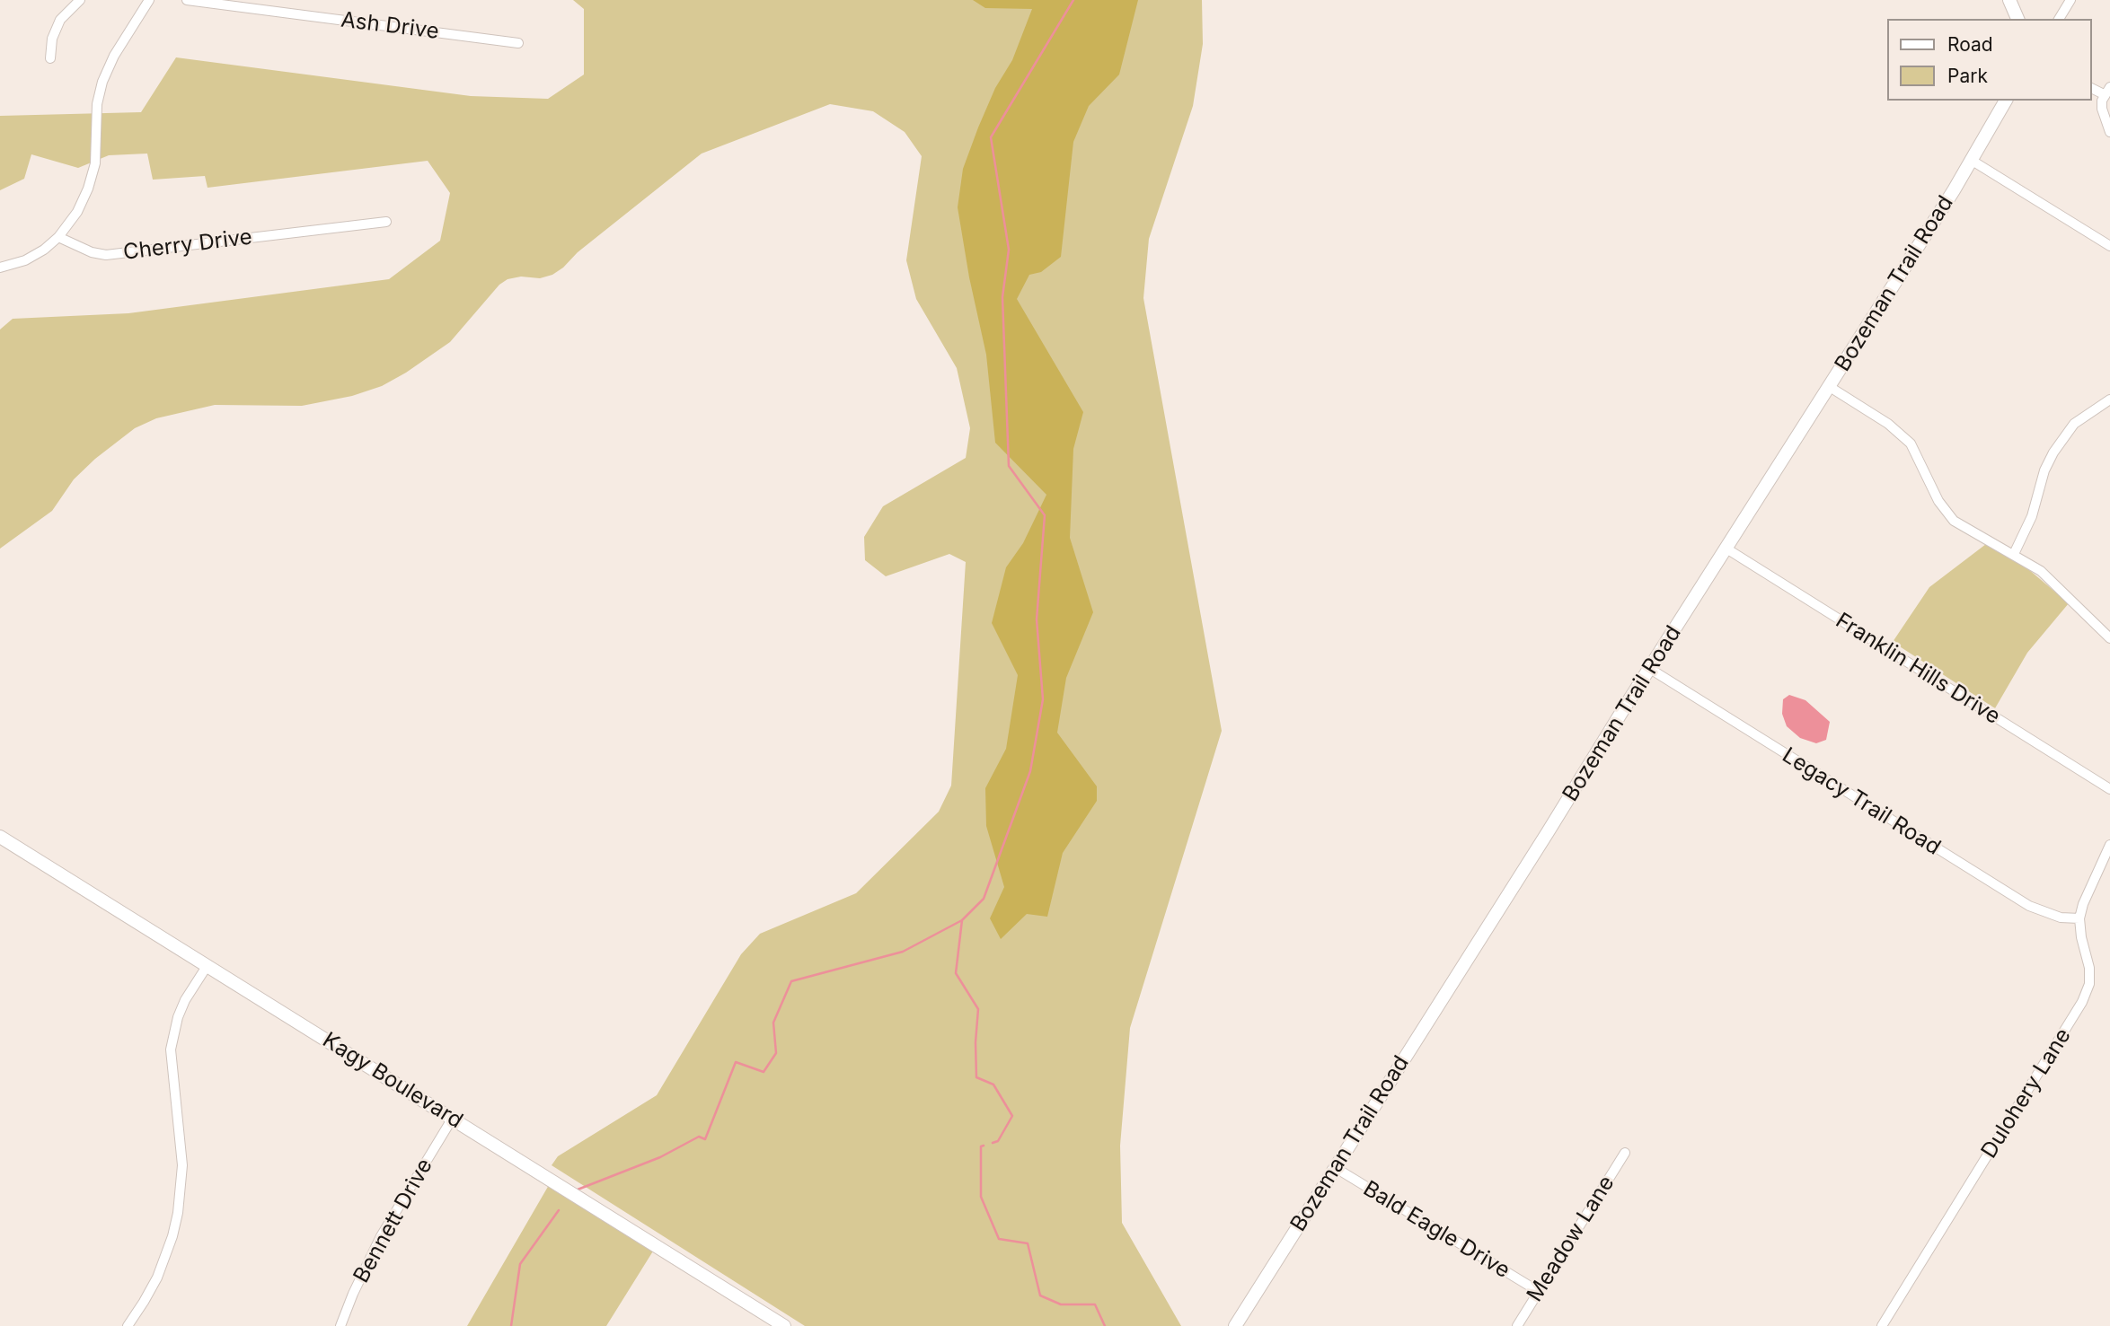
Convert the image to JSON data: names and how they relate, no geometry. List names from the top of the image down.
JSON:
{
  "streets": {
    "street": [
      "Ash Drive",
      "Cherry Drive",
      "Bozeman Trail Road",
      "Franklin Hills Drive",
      "Legacy Trail Road",
      "Kagy Boulevard",
      "Dulohery Lane",
      "Bennett Drive",
      "Bald Eagle Drive",
      "Meadow Lane"
    ]
  },
  "crossings": [
    ["Bozeman Trail Road", "Franklin Hills Drive"],
    ["Bozeman Trail Road", "Legacy Trail Road"],
    ["Bozeman Trail Road", "Bald Eagle Drive"],
    ["Legacy Trail Road", "Dulohery Lane"],
    ["Kagy Boulevard", "Bennett Drive"],
    ["Bald Eagle Drive", "Meadow Lane"]
  ],
  "legend": ["Road", "Park"]
}
